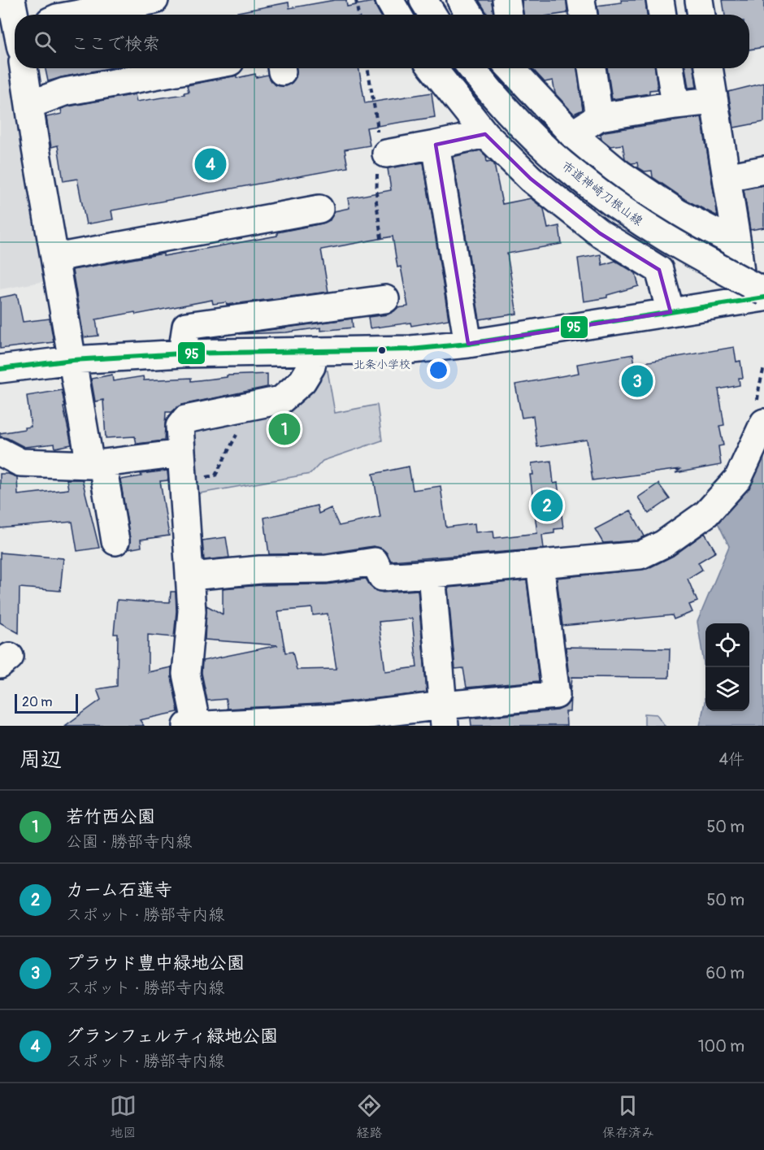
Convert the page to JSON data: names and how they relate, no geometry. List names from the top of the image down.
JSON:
{
  "streets": {
    "street": ["市道神崎刀根山線"]
  },
  "places": ["北条小学校"],
  "lines": ["transit line 95"],
  "scale_bar": "20 m",
  "page": {
    "search": "ここで検索",
    "pins": [
      "4",
      "3",
      "1",
      "2"
    ],
    "scale": "20 m",
    "heading": ["周辺", "4件"],
    "list": [
      {
        "mark": "1",
        "name": "若竹西公園",
        "note": "公園 · 勝部寺内線",
        "value": "50 m"
      },
      {
        "mark": "2",
        "name": "カーム石蓮寺",
        "note": "スポット · 勝部寺内線",
        "value": "50 m"
      },
      {
        "mark": "3",
        "name": "プラウド豊中緑地公園",
        "note": "スポット · 勝部寺内線",
        "value": "60 m"
      },
      {
        "mark": "4",
        "name": "グランフェルティ緑地公園",
        "note": "スポット · 勝部寺内線",
        "value": "100 m"
      }
    ],
    "nav": ["地図", "経路", "保存済み"]
  }
}
